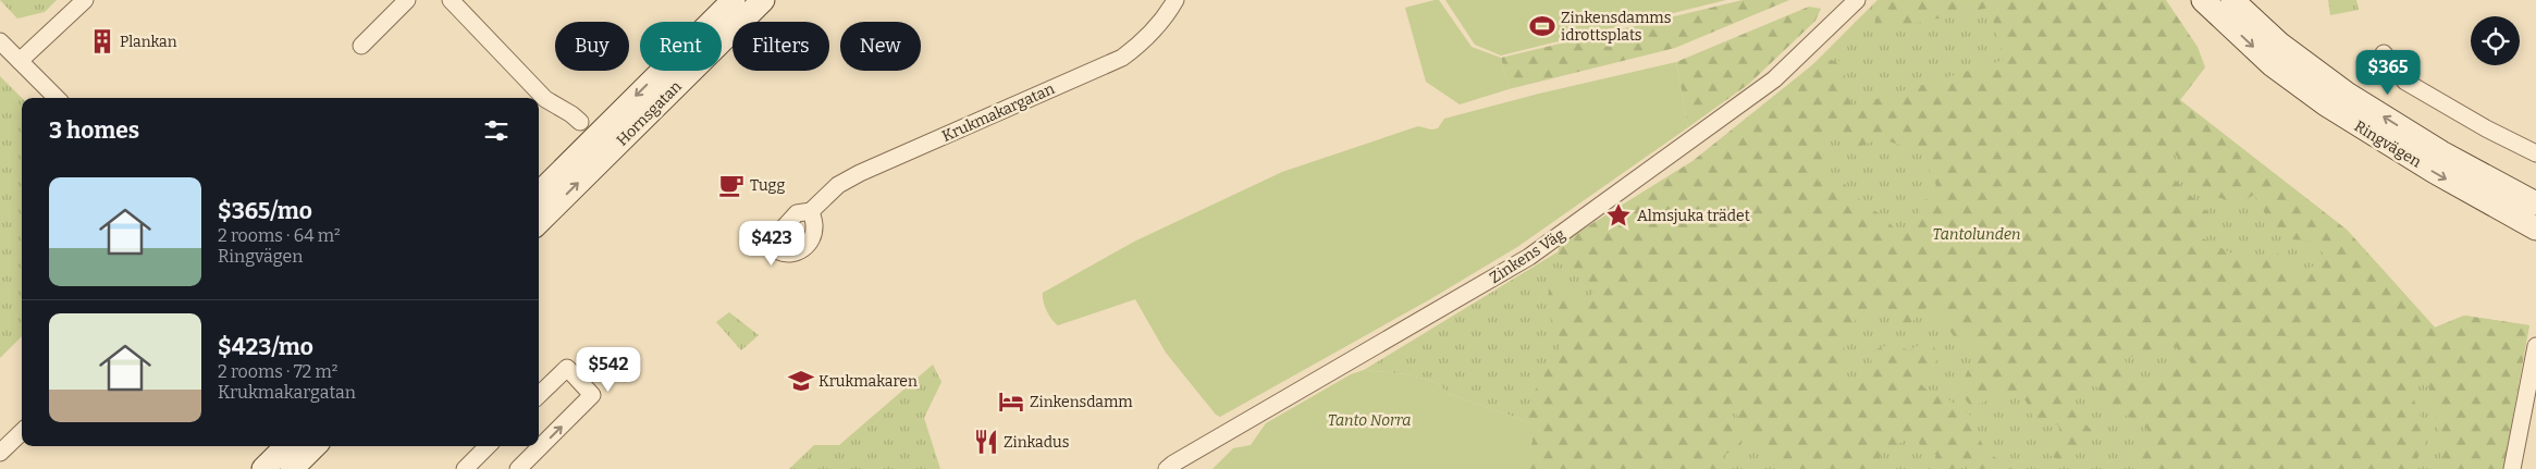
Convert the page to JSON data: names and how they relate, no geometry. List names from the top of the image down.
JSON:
{
  "streets": {
    "main road": ["Hornsgatan", "Ringvägen"],
    "street": ["Krukmakargatan", "Zinkens Väg"]
  },
  "parks": ["Tantolunden", "Tanto Norra"],
  "places": {
    "sports": ["Zinkensdamms idrottsplats"],
    "building": ["Plankan"],
    "cafe": ["Tugg"],
    "place": ["Almsjuka trädet"],
    "school or university": ["Krukmakaren"],
    "hotel": ["Zinkensdamm"],
    "restaurant": ["Zinkadus"]
  },
  "page": {
    "chip": [
      "Buy",
      "Rent",
      "Filters",
      "New"
    ],
    "price": ["$365", "$423", "$542"],
    "heading": "3 homes",
    "list": [
      {
        "name": "$365/mo",
        "note": "2 rooms · 64 m² · Ringvägen"
      },
      {
        "name": "$423/mo",
        "note": "2 rooms · 72 m² · Krukmakargatan"
      }
    ]
  }
}
